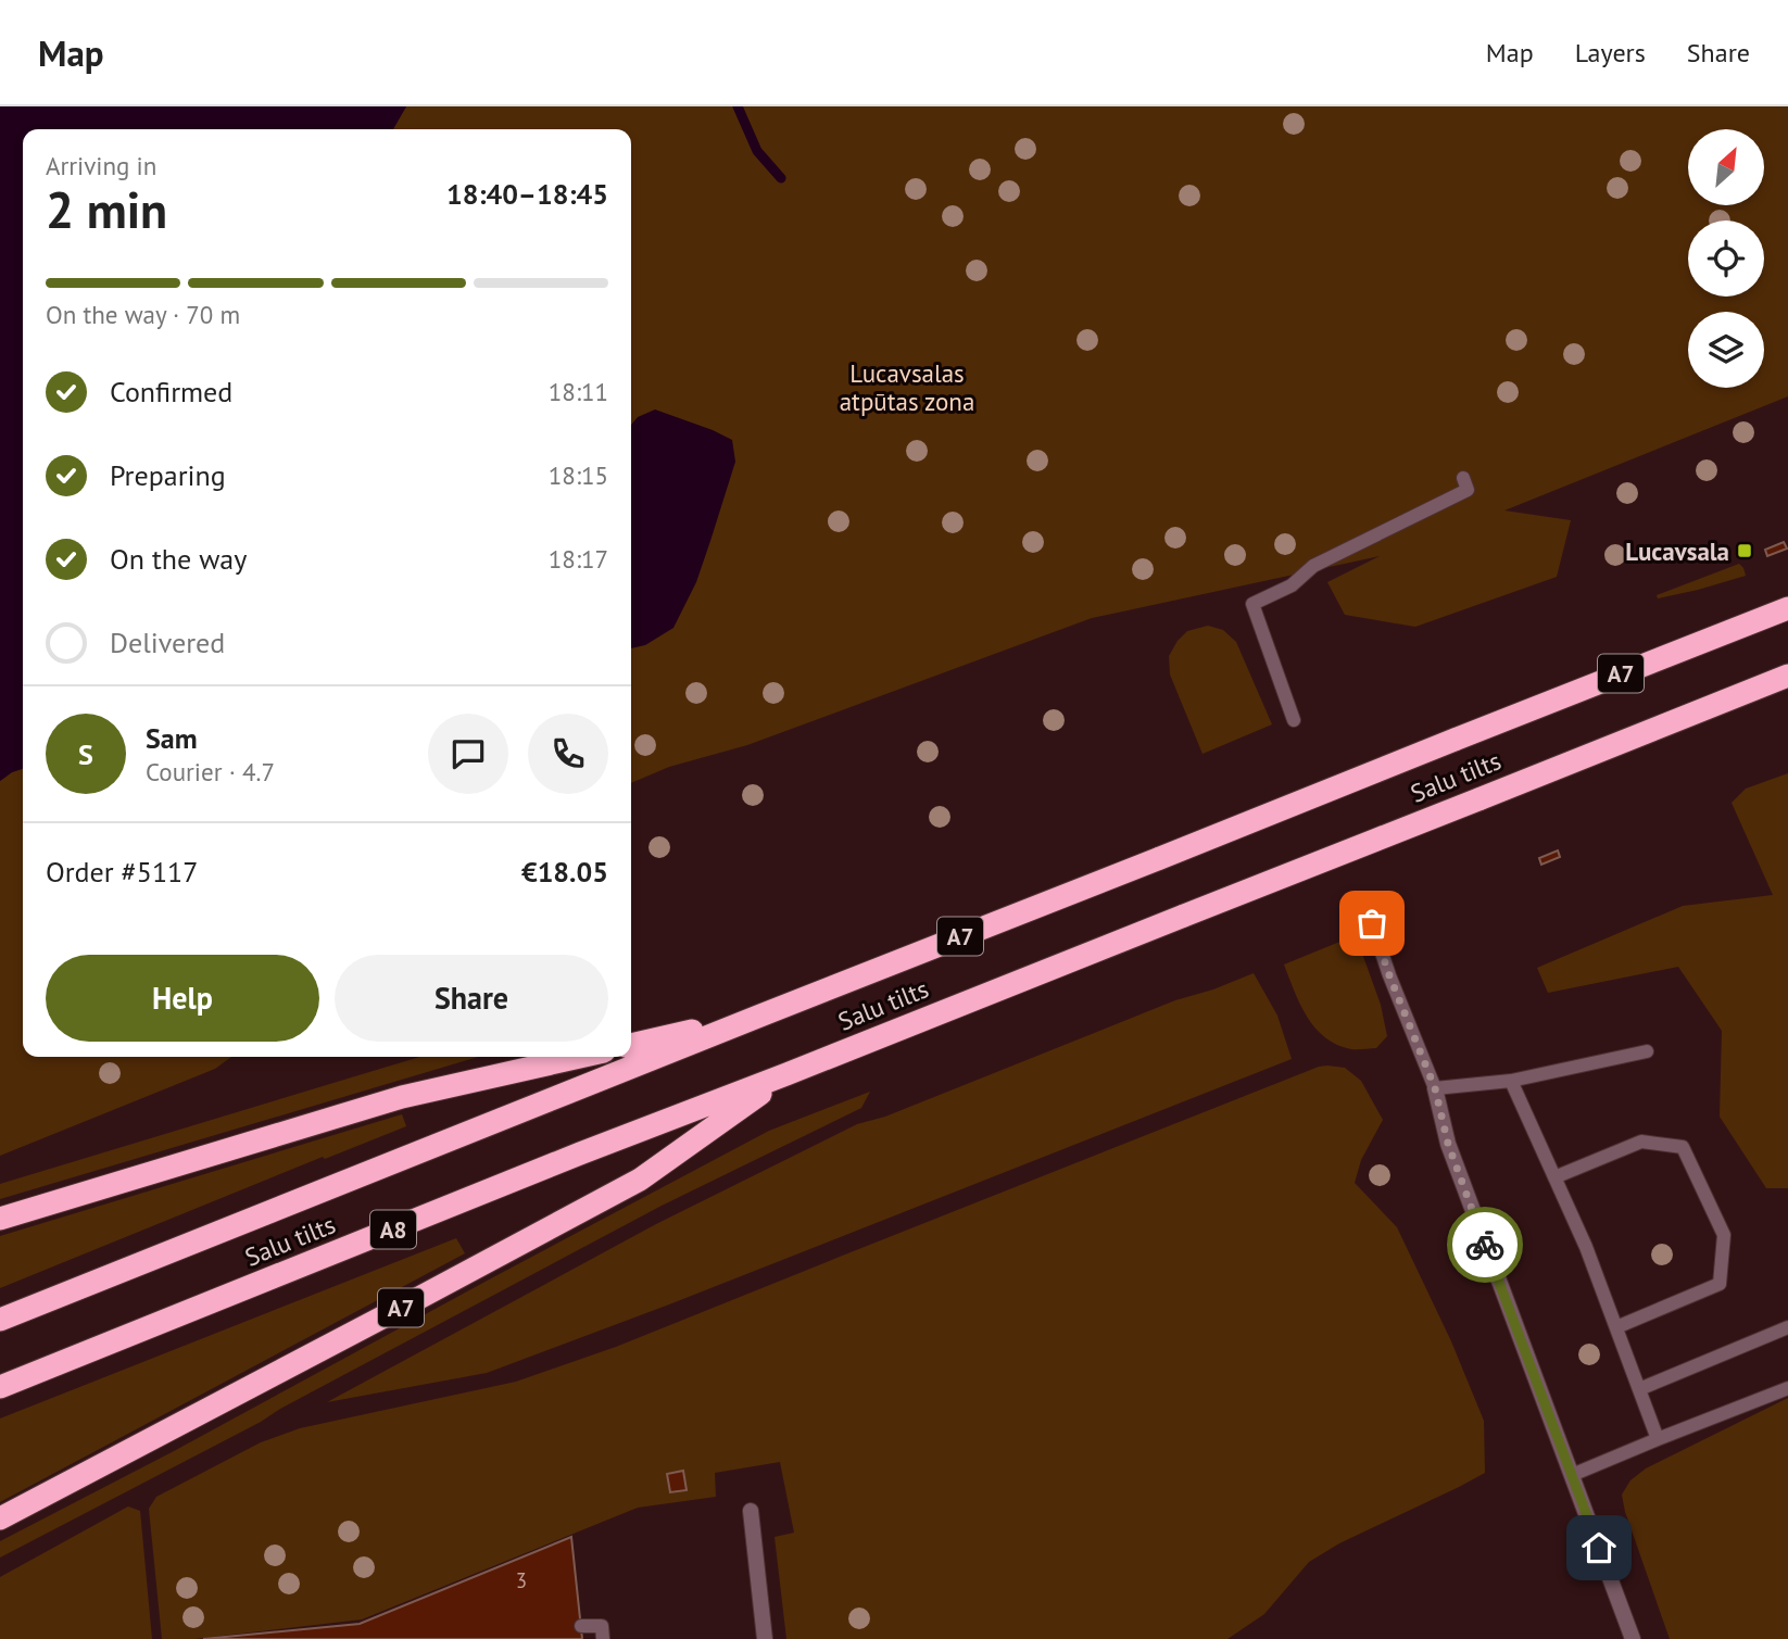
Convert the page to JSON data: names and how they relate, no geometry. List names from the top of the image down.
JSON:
{
  "streets": {
    "highway": ["A7", "Salu tilts", "A8"]
  },
  "crossings": [
    ["A7", "Salu tilts"]
  ],
  "parks": ["Lucavsalas atpūtas zona"],
  "places": {
    "transit": ["Lucavsala"]
  },
  "house_numbers": ["3"],
  "north": "top right",
  "page": {
    "header": "Map",
    "nav": ["Map", "Layers", "Share"],
    "heading": ["2 min", "Arriving in", "18:40–18:45"],
    "panel": [
      "Sam",
      "Courier · 4.7",
      "Order #5117",
      "€18.05"
    ],
    "bar": "On the way · 70 m",
    "list": [
      ["Confirmed", "18:11"],
      ["Preparing", "18:15"],
      ["On the way", "18:17"],
      "Delivered"
    ],
    "round": "S",
    "buttons": ["Help", "Share"]
  }
}
